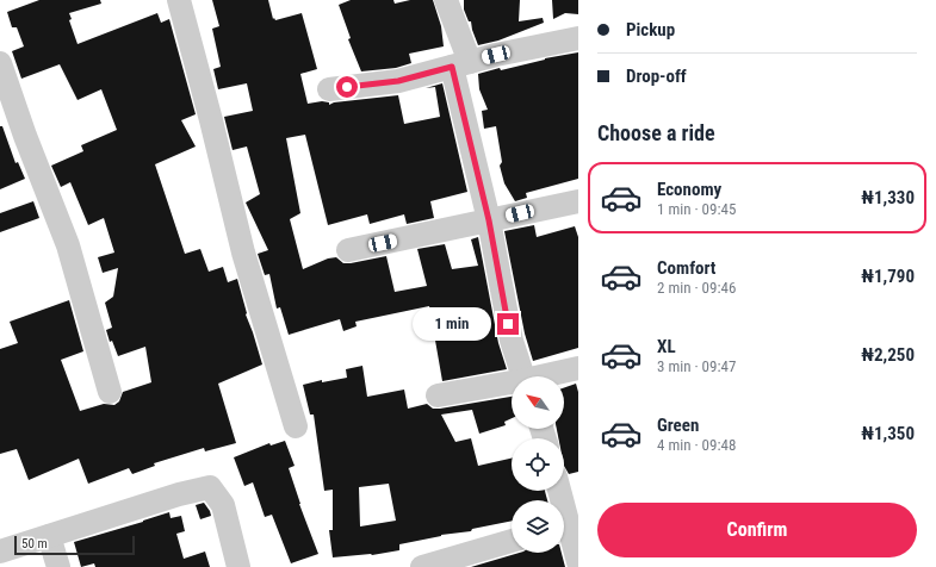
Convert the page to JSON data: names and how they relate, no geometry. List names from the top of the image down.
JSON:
{
  "scale_bar": "50 m",
  "north": "top left",
  "page": {
    "banner": ["Pickup", "Drop-off"],
    "heading": "Choose a ride",
    "list": [
      {
        "name": "Economy",
        "note": "1 min · 09:45",
        "value": "₦1,330"
      },
      {
        "name": "Comfort",
        "note": "2 min · 09:46",
        "value": "₦1,790"
      },
      {
        "name": "XL",
        "note": "3 min · 09:47",
        "value": "₦2,250"
      },
      {
        "name": "Green",
        "note": "4 min · 09:48",
        "value": "₦1,350"
      }
    ],
    "bubble": "1 min",
    "buttons": "Confirm",
    "scale": "50 m"
  }
}
